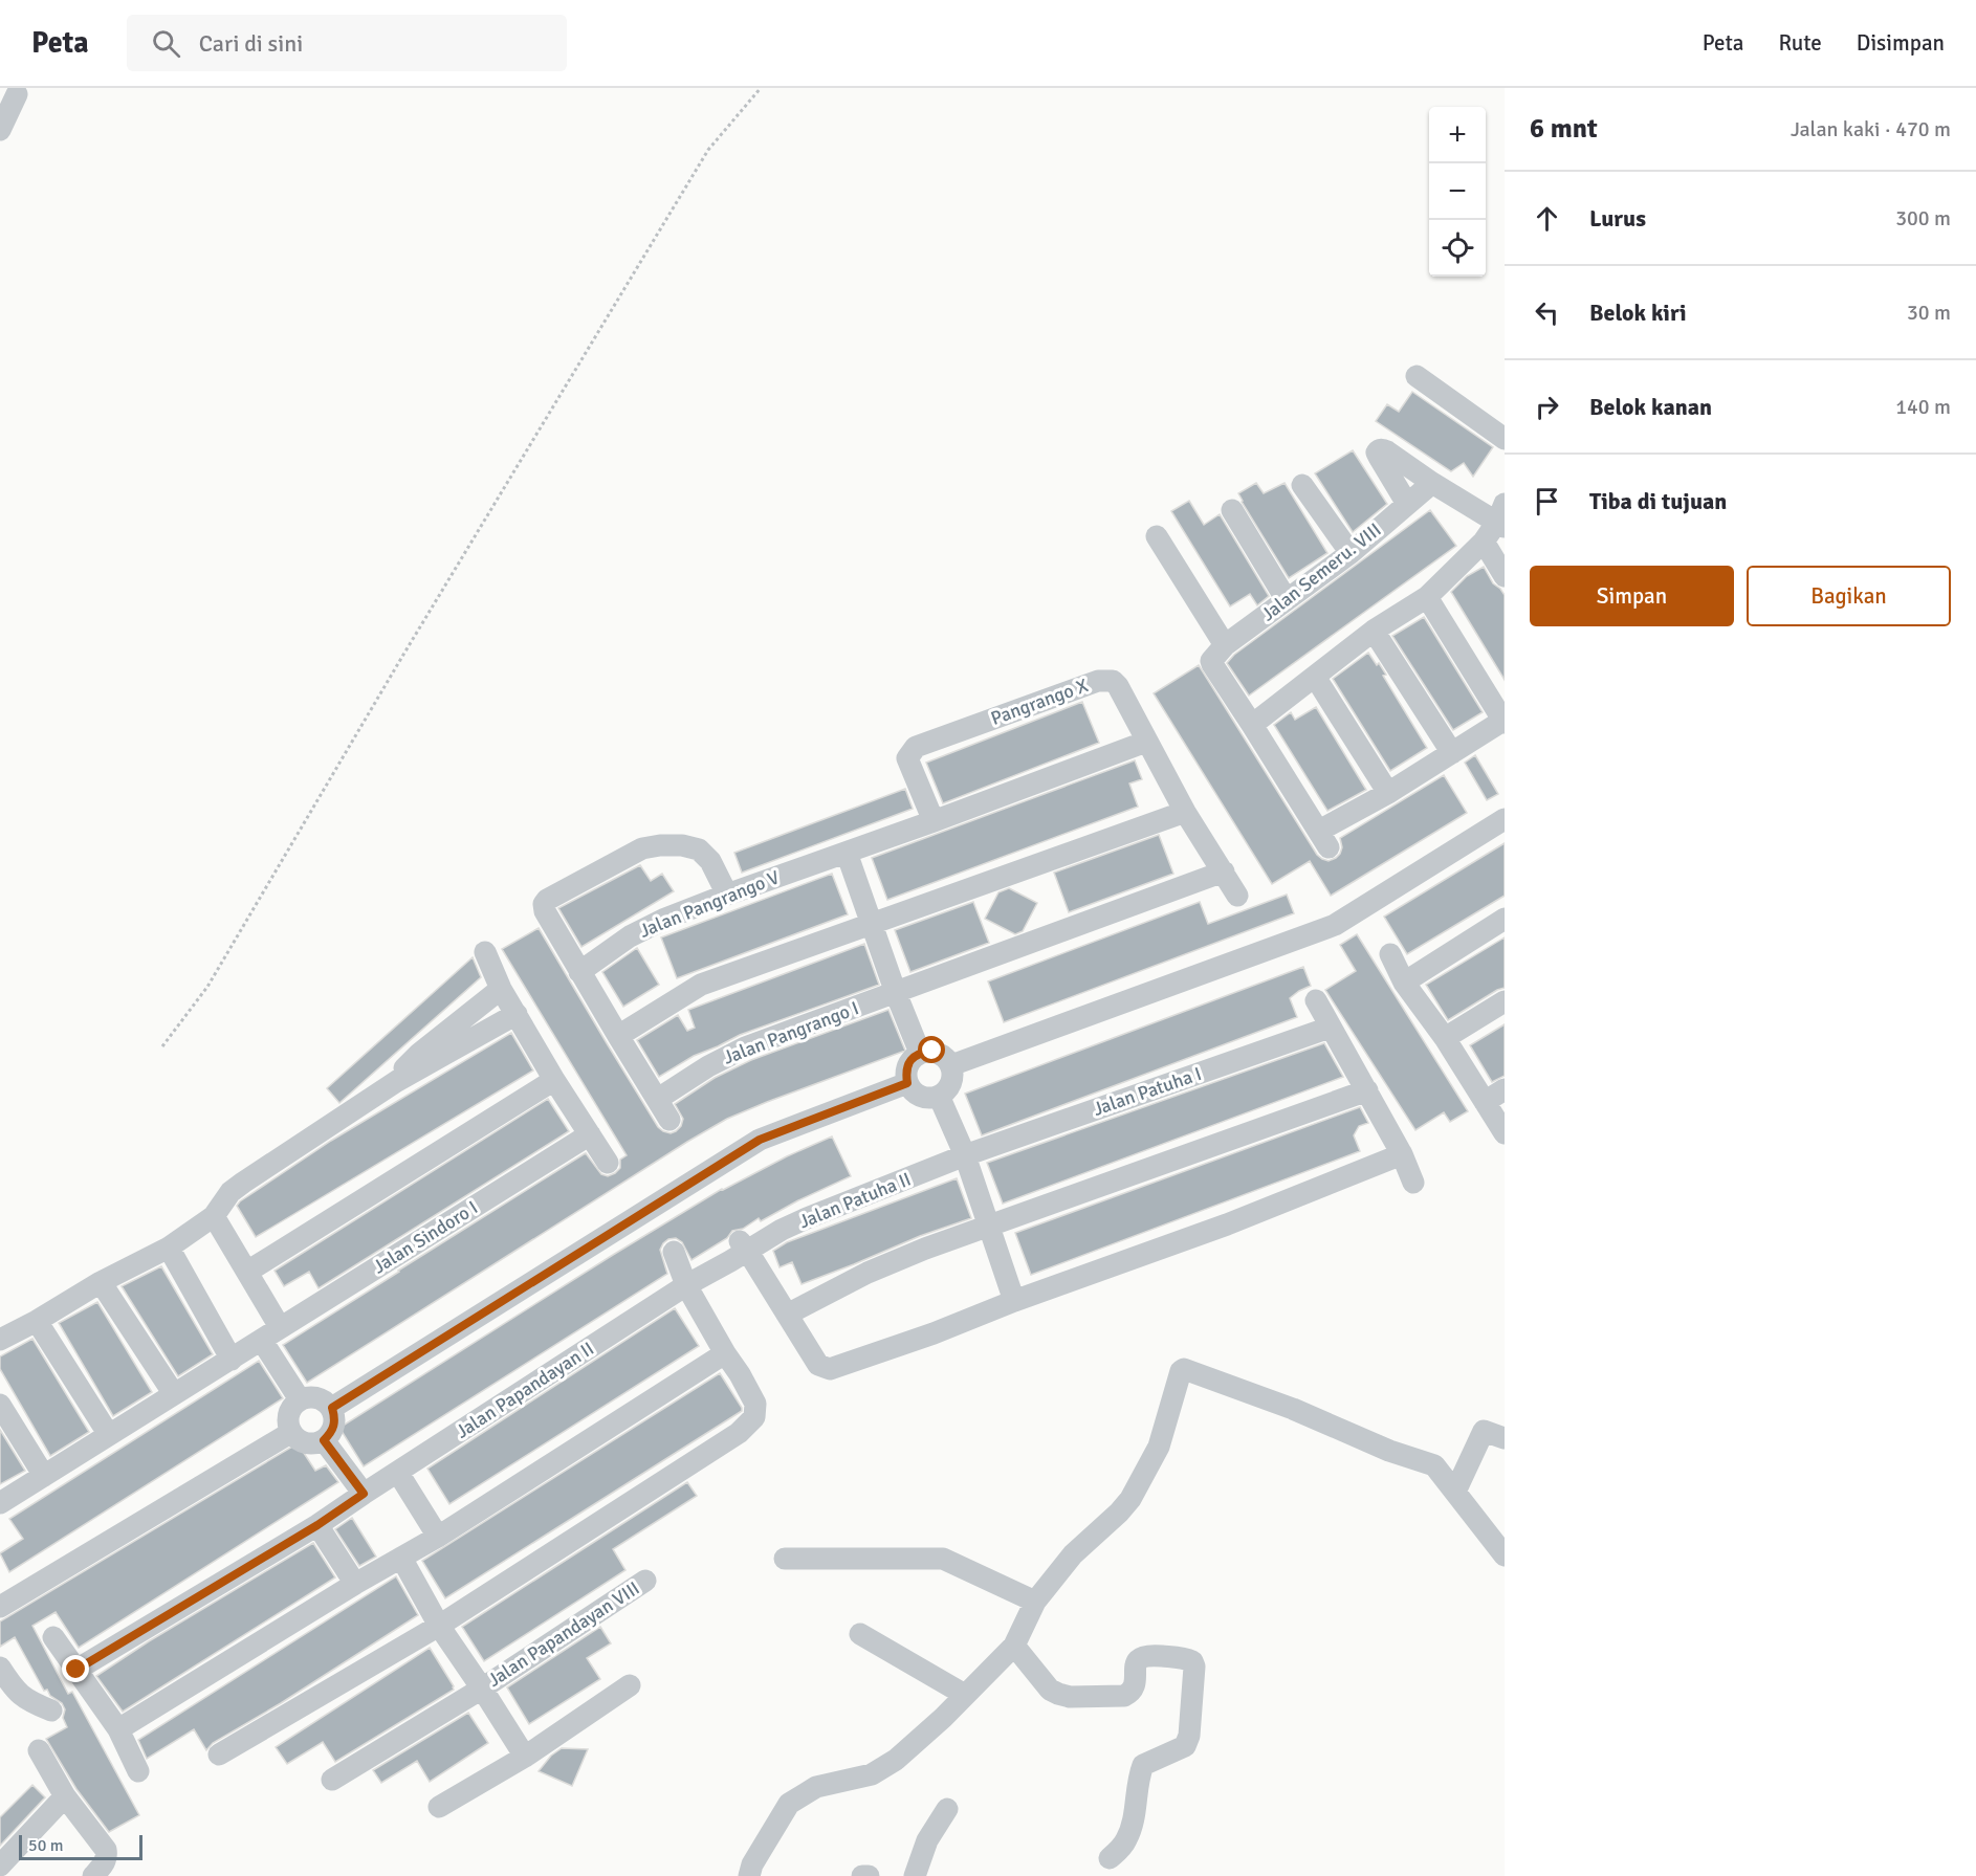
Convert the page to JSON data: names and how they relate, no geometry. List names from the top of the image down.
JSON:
{
  "streets": {
    "street": [
      "Jalan Semeru. VIII",
      "Pangrango X",
      "Jalan Pangrango V",
      "Jalan Pangrango I",
      "Jalan Patuha I",
      "Jalan Patuha II",
      "Jalan Sindoro I",
      "Jalan Papandayan II",
      "Jalan Papandayan VIII"
    ]
  },
  "crossings": [
    ["Pangrango X", "Jalan Pangrango V"],
    ["Pangrango X", "Jalan Pangrango I"],
    ["Jalan Patuha I", "Jalan Patuha II"],
    ["Jalan Patuha II", "Jalan Papandayan II"]
  ],
  "scale_bar": "50 m",
  "page": {
    "header": "Peta",
    "search": "Cari di sini",
    "nav": ["Peta", "Rute", "Disimpan"],
    "heading": ["6 mnt", "Jalan kaki · 470 m"],
    "map_buttons": ["+", "−"],
    "list": [
      ["Lurus", "300 m"],
      ["Belok kiri", "30 m"],
      ["Belok kanan", "140 m"],
      "Tiba di tujuan"
    ],
    "buttons": ["Simpan", "Bagikan"],
    "scale": "50 m"
  }
}
